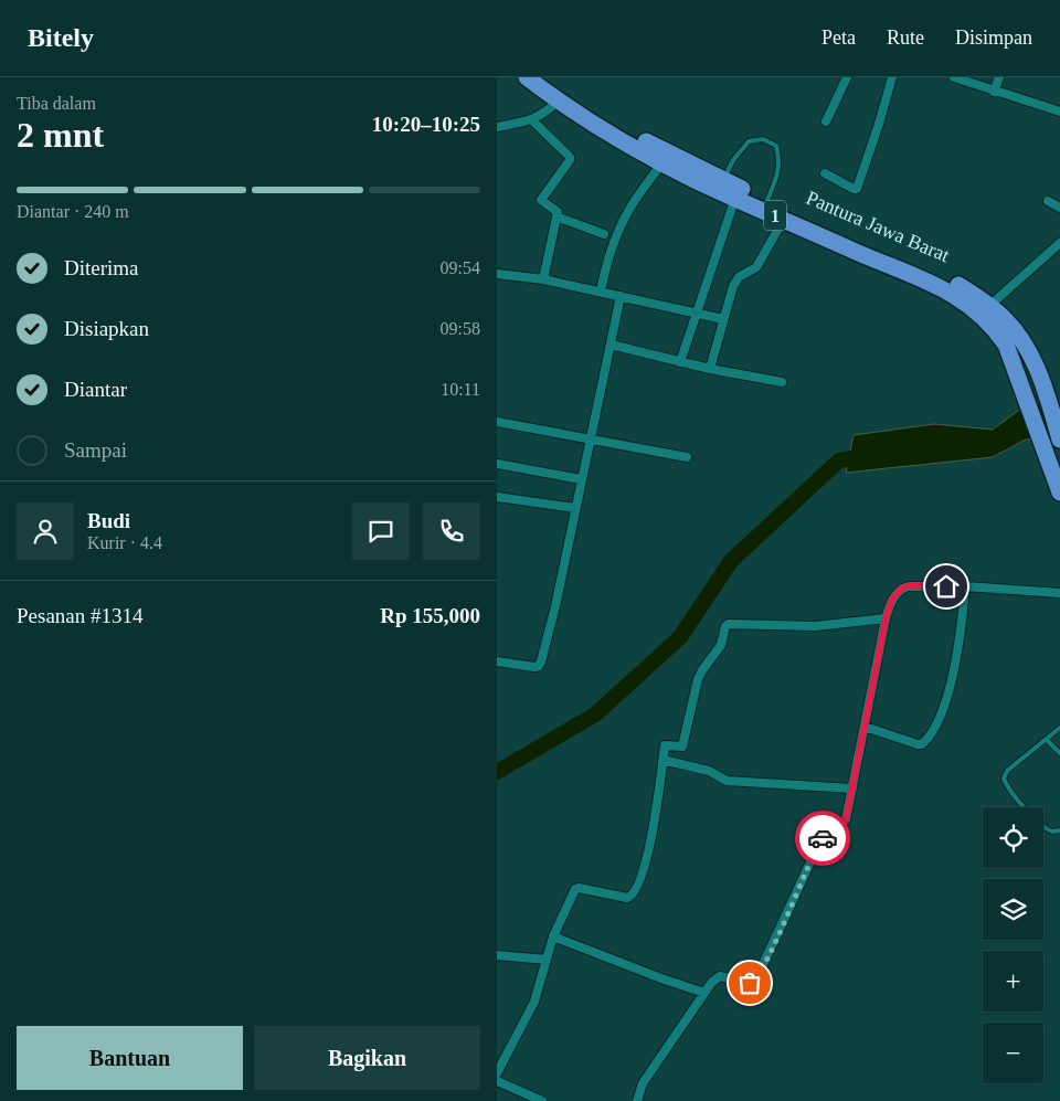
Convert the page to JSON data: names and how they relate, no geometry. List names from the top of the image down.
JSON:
{
  "streets": {
    "highway": ["1", "Pantura Jawa Barat"]
  },
  "crossings": [
    ["1", "Pantura Jawa Barat"]
  ],
  "page": {
    "header": "Bitely",
    "nav": ["Peta", "Rute", "Disimpan"],
    "heading": ["2 mnt", "Tiba dalam", "10:20–10:25"],
    "panel": [
      "Budi",
      "Kurir · 4.4",
      "Pesanan #1314",
      "Rp 155,000"
    ],
    "bar": "Diantar · 240 m",
    "list": [
      ["Diterima", "09:54"],
      ["Disiapkan", "09:58"],
      ["Diantar", "10:11"],
      "Sampai"
    ],
    "map_buttons": ["+", "−"],
    "buttons": ["Bantuan", "Bagikan"]
  }
}
